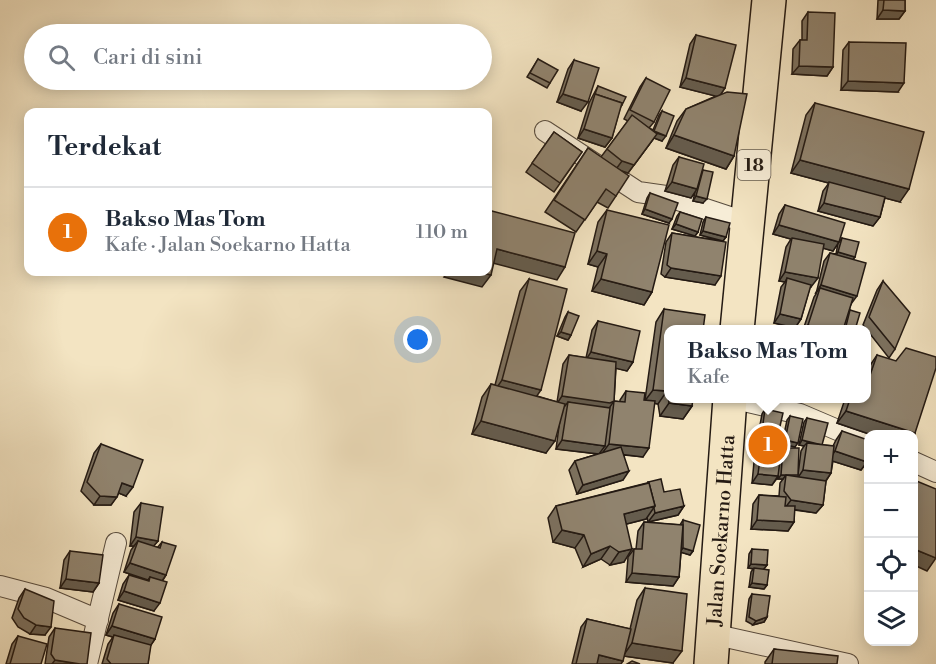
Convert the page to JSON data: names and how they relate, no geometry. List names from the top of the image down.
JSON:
{
  "streets": {
    "highway": ["18", "Jalan Soekarno Hatta"]
  },
  "page": {
    "search": "Cari di sini",
    "heading": "Terdekat",
    "list": [
      {
        "mark": "1",
        "name": "Bakso Mas Tom",
        "note": "Kafe · Jalan Soekarno Hatta",
        "value": "110 m"
      }
    ],
    "popup": ["Bakso Mas Tom", "Kafe"],
    "pins": "1",
    "map_buttons": ["+", "−"]
  }
}
